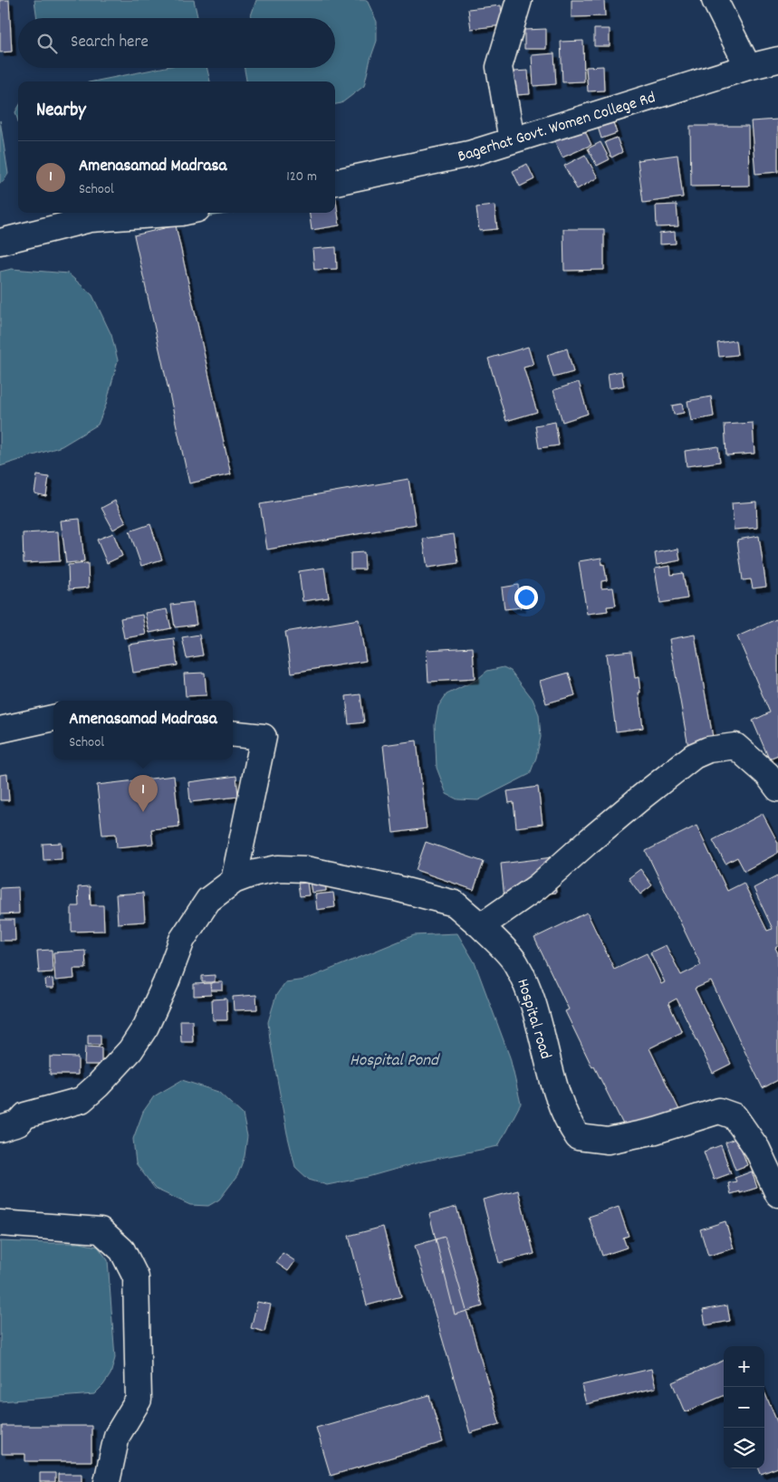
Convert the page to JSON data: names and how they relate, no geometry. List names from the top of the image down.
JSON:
{
  "streets": {
    "street": ["Bagerhat Govt. Women College Rd", "Hospital road"]
  },
  "water": ["Hospital Pond"],
  "page": {
    "search": "Search here",
    "heading": "Nearby",
    "list": [
      {
        "mark": "1",
        "name": "Amenasamad Madrasa",
        "note": "School",
        "value": "120 m"
      }
    ],
    "popup": ["Amenasamad Madrasa", "School"],
    "pins": "1",
    "map_buttons": ["+", "−"]
  }
}
